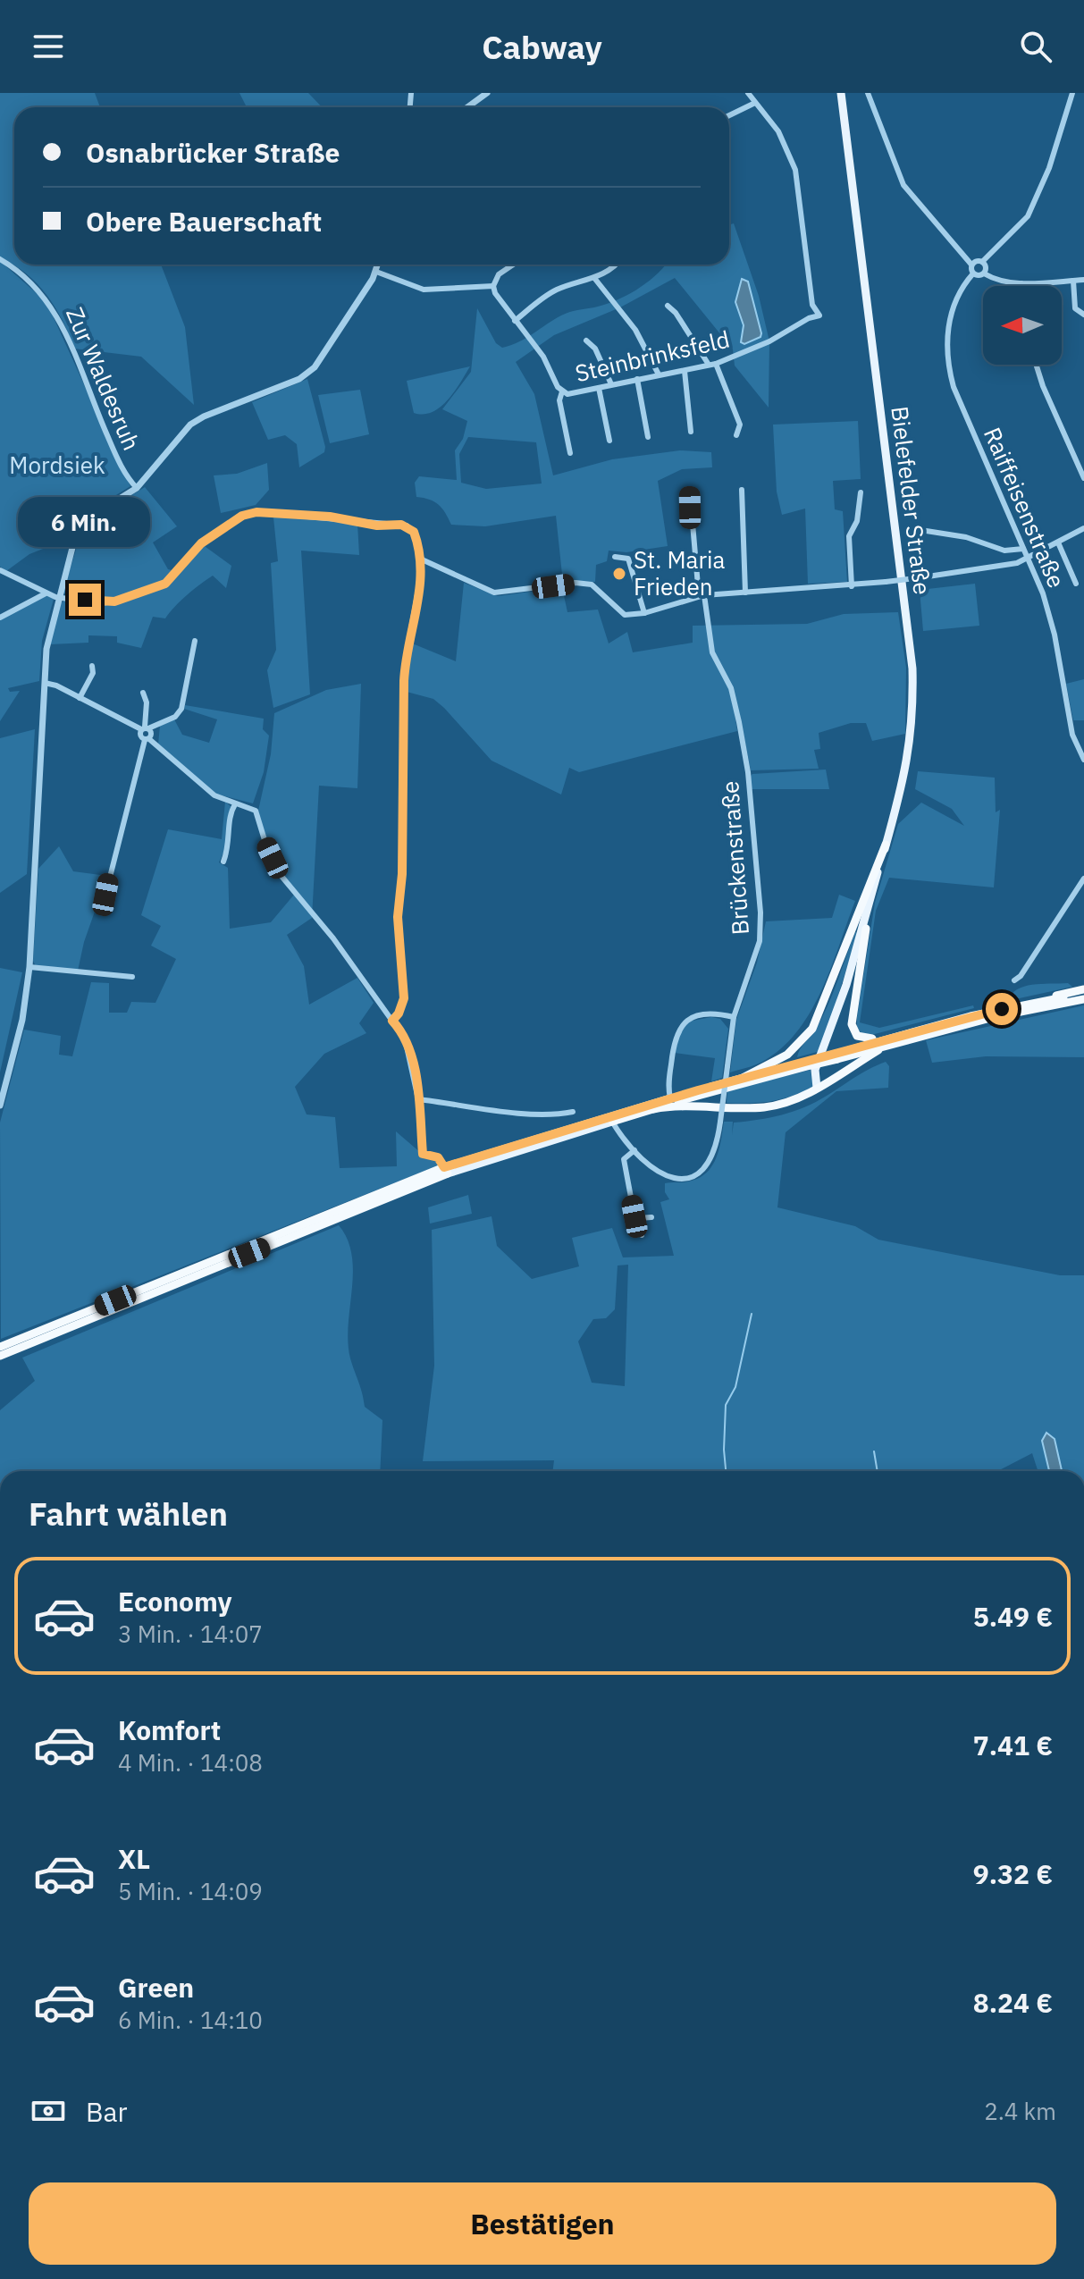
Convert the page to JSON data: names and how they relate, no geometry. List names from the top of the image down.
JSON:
{
  "streets": {
    "main road": ["Bielefelder Straße"],
    "street": [
      "Steinbrinksfeld",
      "Zur Waldesruh",
      "Raiffeisenstraße",
      "Brückenstraße"
    ]
  },
  "parks": ["Mordsiek"],
  "places": ["St. Maria Frieden"],
  "north": "left",
  "page": {
    "header": "Cabway",
    "banner": ["Osnabrücker Straße", "Obere Bauerschaft"],
    "bubble": "6 Min.",
    "heading": "Fahrt wählen",
    "list": [
      {
        "name": "Economy",
        "note": "3 Min. · 14:07",
        "value": "5.49 €"
      },
      {
        "name": "Komfort",
        "note": "4 Min. · 14:08",
        "value": "7.41 €"
      },
      {
        "name": "XL",
        "note": "5 Min. · 14:09",
        "value": "9.32 €"
      },
      {
        "name": "Green",
        "note": "6 Min. · 14:10",
        "value": "8.24 €"
      }
    ],
    "pay": ["Bar", "2.4 km"],
    "buttons": "Bestätigen"
  }
}
